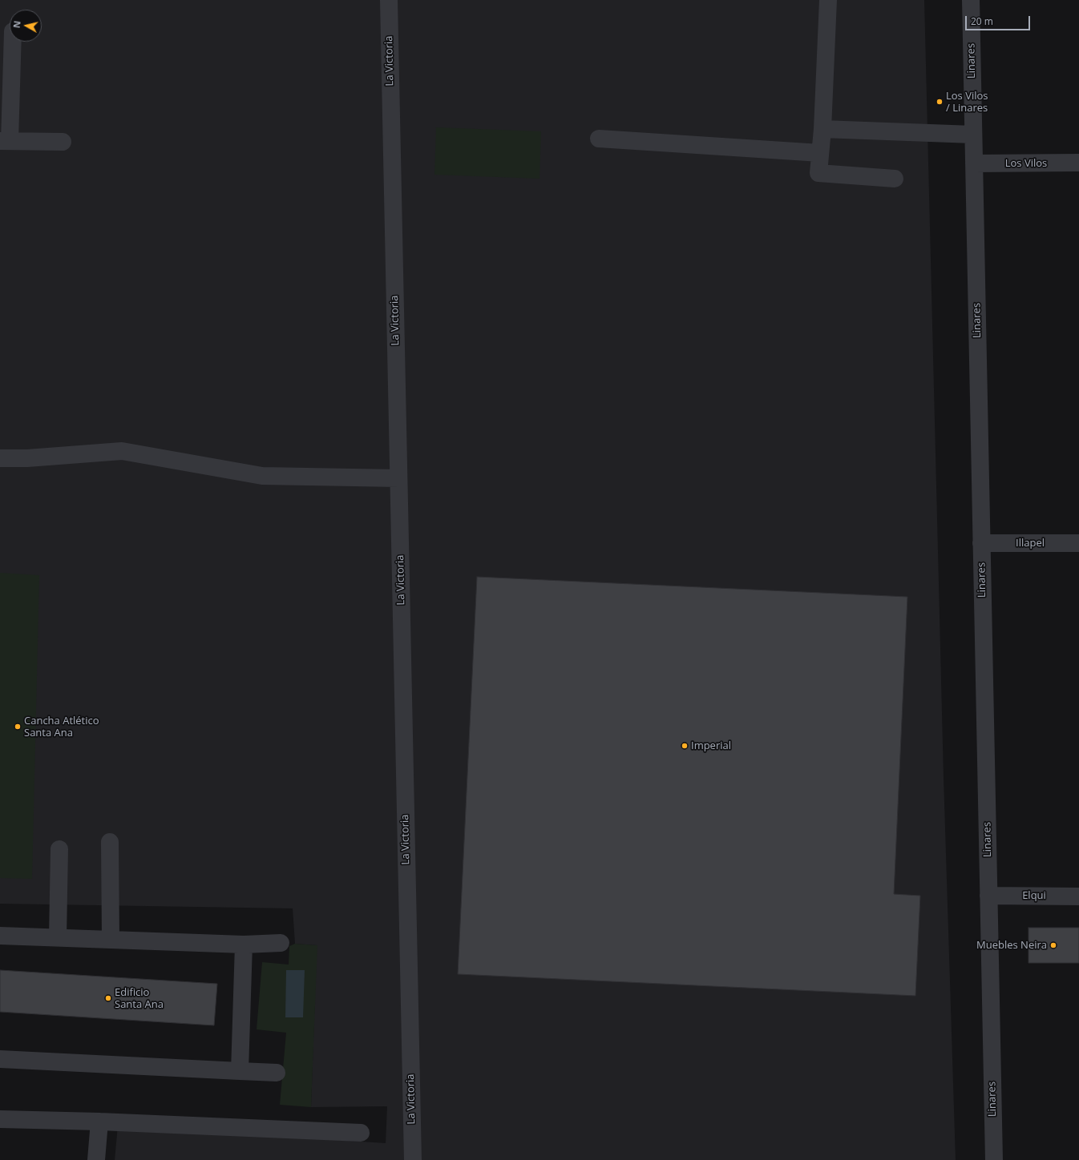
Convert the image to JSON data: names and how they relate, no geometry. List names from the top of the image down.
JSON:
{
  "streets": {
    "street": [
      "La Victoria",
      "Linares",
      "Los Vilos",
      "Illapel",
      "Elqui"
    ]
  },
  "crossings": [
    ["Linares", "Los Vilos"],
    ["Linares", "Illapel"],
    ["Linares", "Elqui"]
  ],
  "places": [
    "Los Vilos / Linares",
    "Cancha Atlético Santa Ana",
    "Imperial",
    "Muebles Neira",
    "Edificio Santa Ana"
  ],
  "scale_bar": "20 m",
  "north": "left"
}
